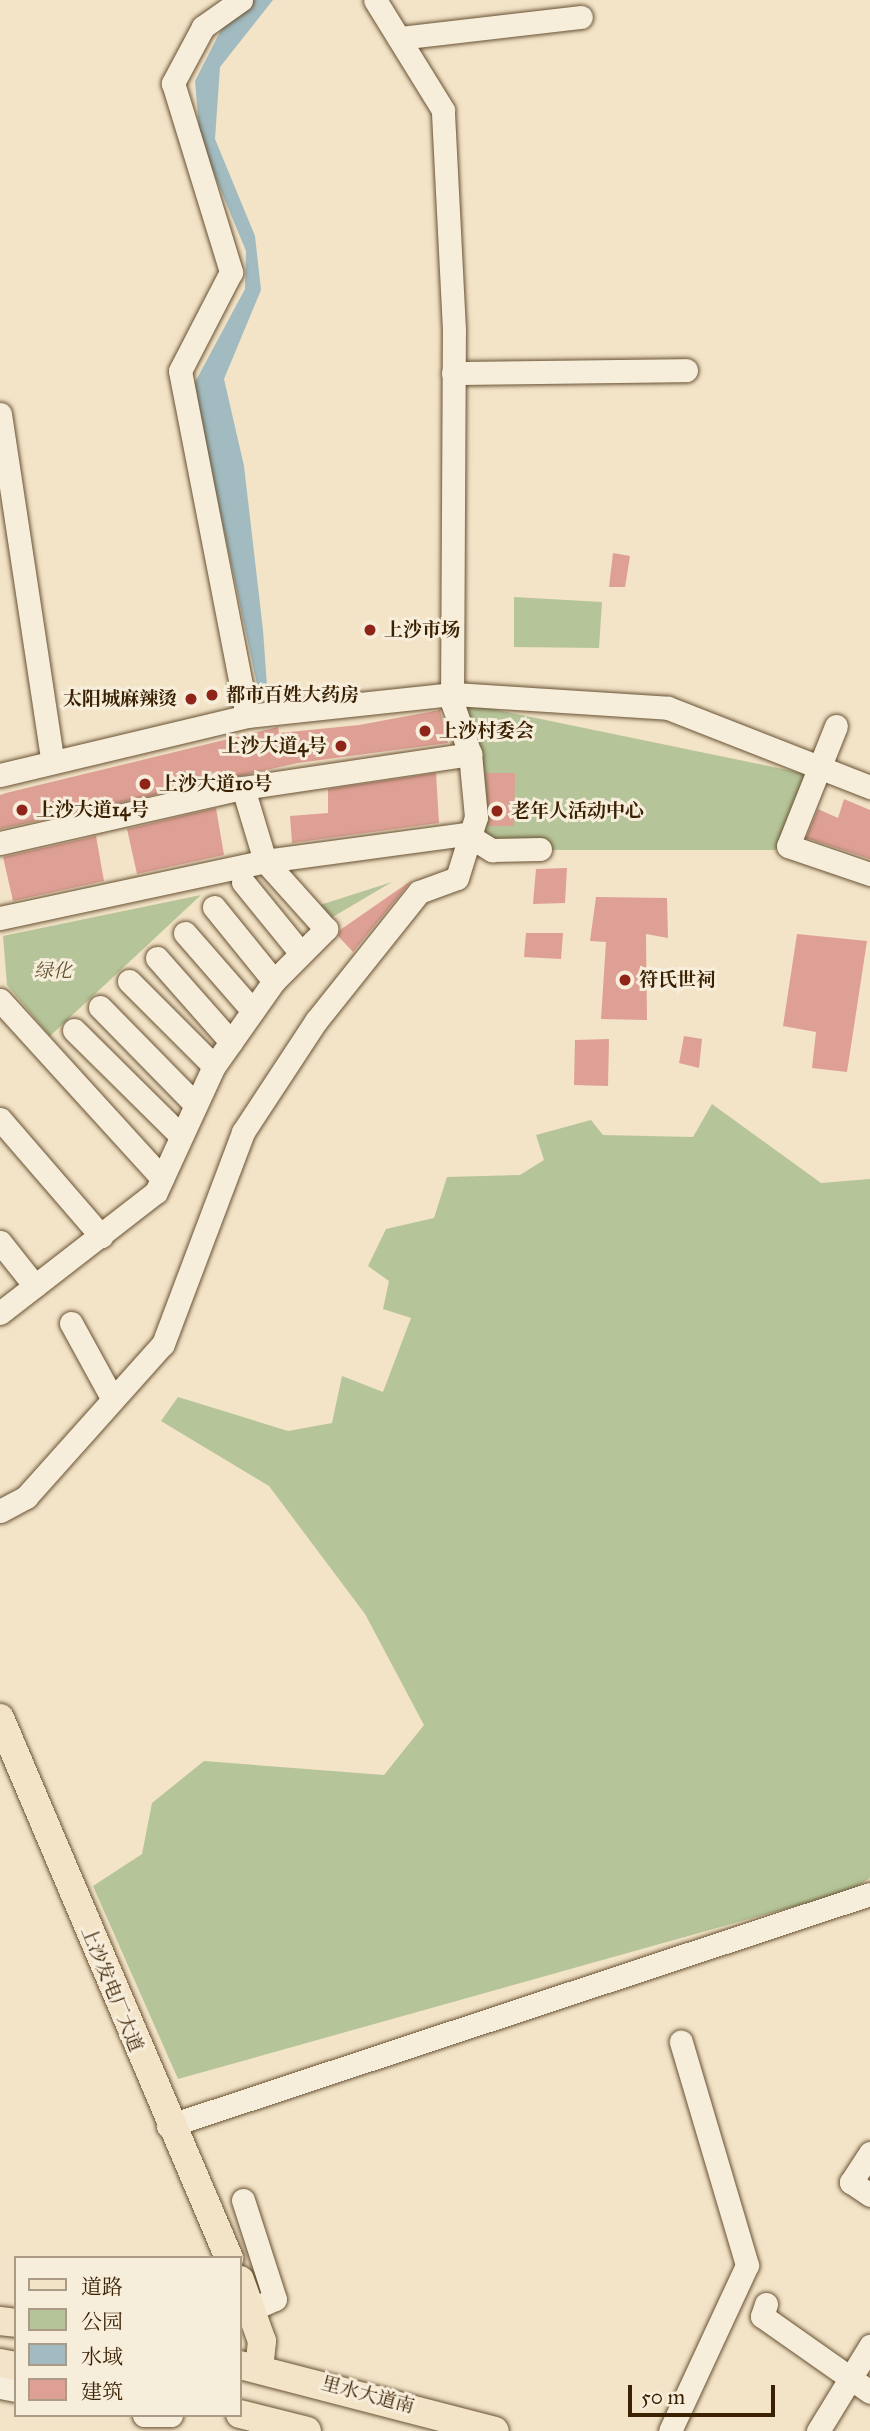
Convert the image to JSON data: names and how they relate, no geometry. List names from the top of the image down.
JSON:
{
  "streets": {
    "main road": ["上沙发电厂大道", "里水大道南"]
  },
  "parks": ["绿化"],
  "places": [
    "上沙市场",
    "都市百姓大药房",
    "太阳城麻辣烫",
    "上沙村委会",
    "上沙大道4号",
    "上沙大道10号",
    "上沙大道14号",
    "老年人活动中心",
    "符氏世祠"
  ],
  "legend": [
    "道路",
    "公园",
    "水域",
    "建筑"
  ],
  "scale_bar": "50 m"
}
